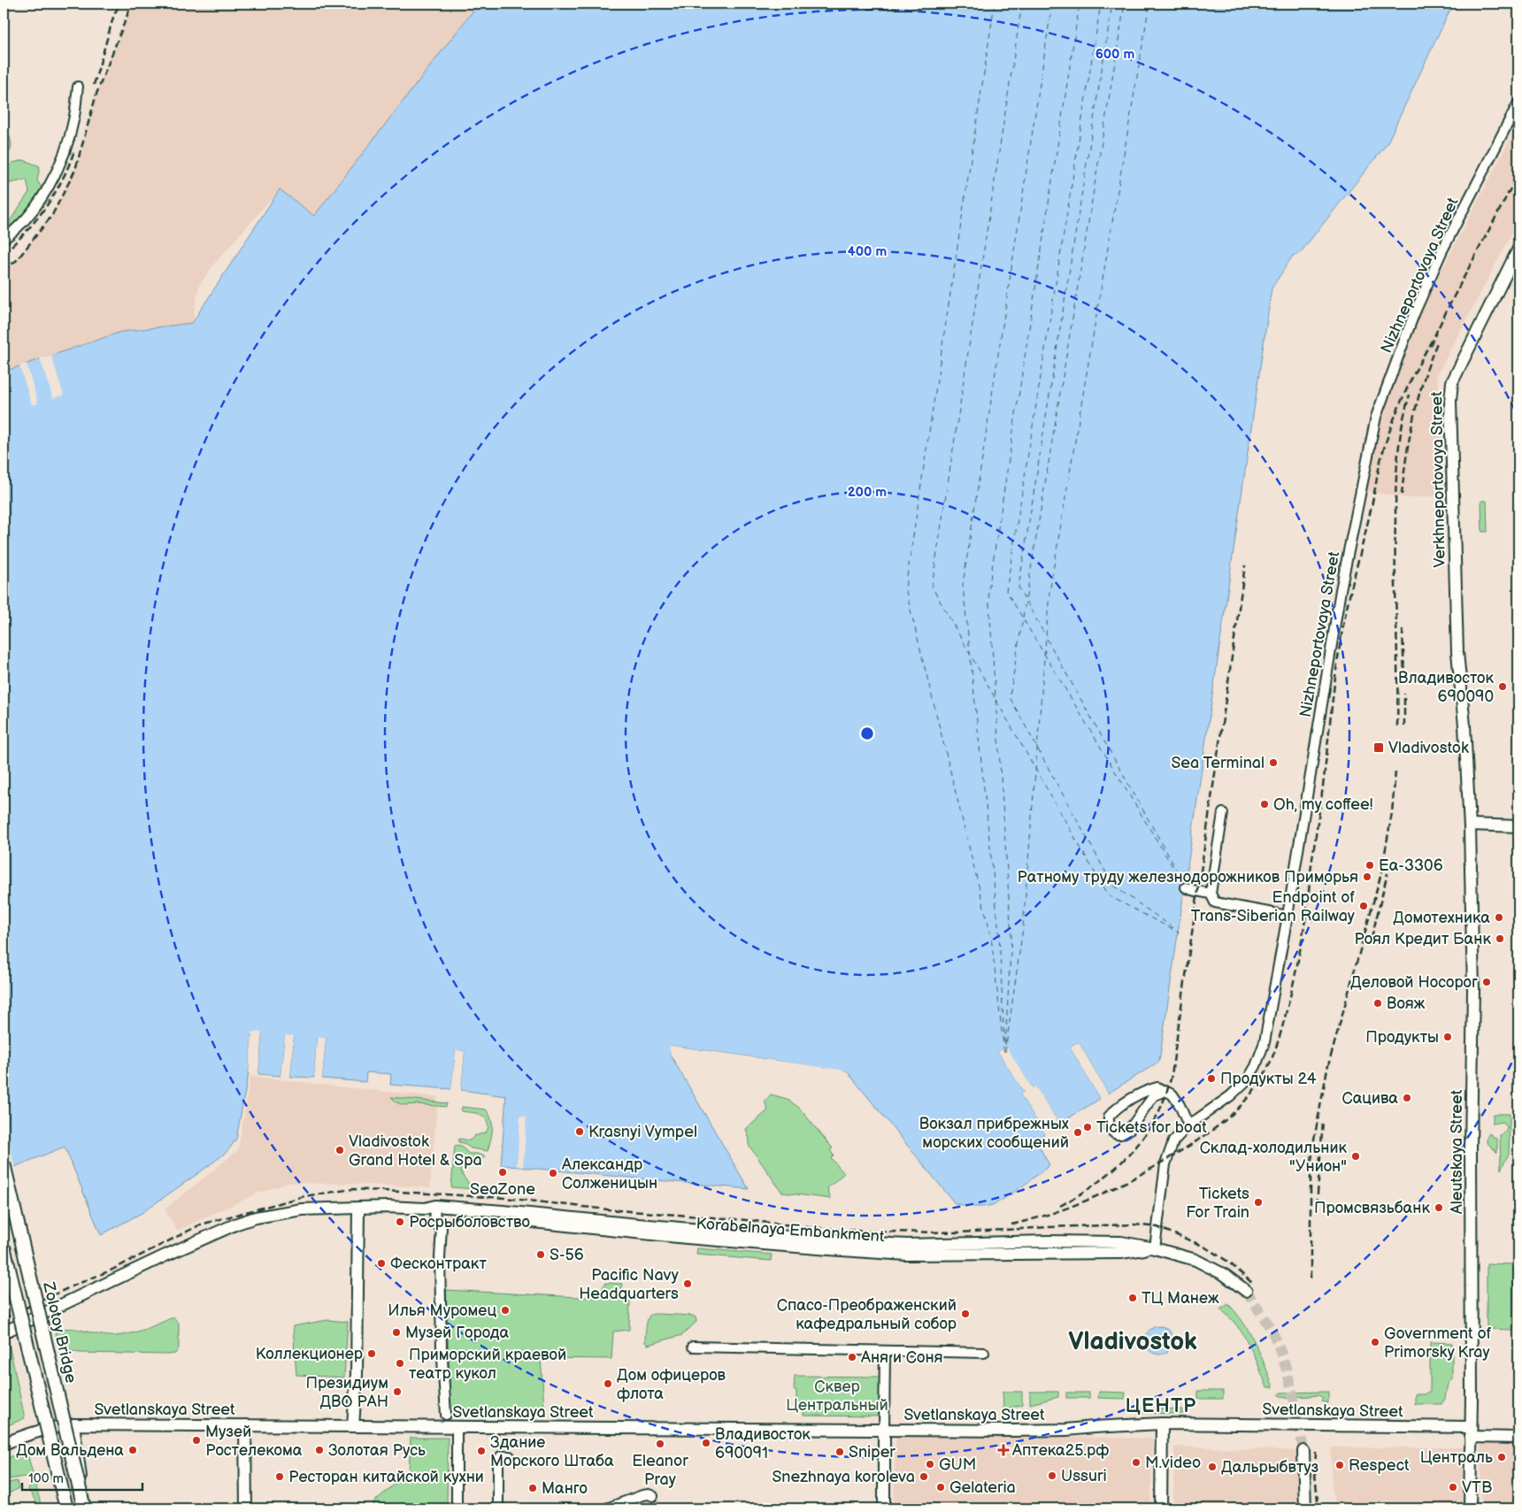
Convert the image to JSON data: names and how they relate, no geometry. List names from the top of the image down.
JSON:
{
  "streets": {
    "highway": ["Zolotoy Bridge"],
    "main road": [
      "Verkhneportovaya Street",
      "Aleutskaya Street",
      "Korabelnaya Embankment",
      "Svetlanskaya Street"
    ],
    "street": ["Nizhneportovaya Street"]
  },
  "crossings": [
    ["Nizhneportovaya Street", "Korabelnaya Embankment"],
    ["Verkhneportovaya Street", "Aleutskaya Street"],
    ["Aleutskaya Street", "Svetlanskaya Street"]
  ],
  "districts": ["Vladivostok", "ЦЕНТР"],
  "parks": ["Сквер Центральный"],
  "places": {
    "other": [
      "Владивосток 690090",
      "Sea Terminal",
      "Oh, my coffee!",
      "Еа-3306",
      "Ратному труду железнодорожников Приморья",
      "Endpoint of Trans-Siberian Railway",
      "Домотехника",
      "Роял Кредит Банк",
      "Деловой Носорог",
      "Вояж",
      "Продукты",
      "Продукты 24",
      "Сацива",
      "Tickets for boat",
      "Krasnyi Vympel",
      "Вокзал прибрежных морских сообщений",
      "Vladivostok Grand Hotel & Spa",
      "Склад-холодильник \"Унион\"",
      "SeaZone",
      "Александр Солженицын",
      "Tickets For Train",
      "Промсвязьбанк",
      "Росрыболовство",
      "S-56",
      "Фесконтракт",
      "Pacific Navy Headquarters",
      "ТЦ Манеж",
      "Илья Муромец",
      "Спасо-Преображенский кафедральный собор",
      "Музей Города",
      "Government of Primorsky Kray",
      "Коллекционер",
      "Аня и Соня",
      "Приморский краевой театр кукол",
      "Дом офицеров флота",
      "Президиум ДВО РАН",
      "Музей Ростелекома",
      "Владивосток 690091",
      "Eleanor Pray",
      "Дом Вальдена",
      "Золотая Русь",
      "Здание Морского Штаба",
      "Sniper",
      "Централь",
      "M.video",
      "GUM",
      "Respect",
      "Дальрыбвтуз",
      "Ussuri",
      "Ресторан китайской кухни",
      "Snezhnaya koroleva",
      "Gelateria",
      "VTB",
      "Манго"
    ],
    "transit": ["Vladivostok"],
    "health": ["Аптека25.рф"]
  },
  "scale_bar": "100 m",
  "rings": ["600 m", "400 m", "200 m"]
}
